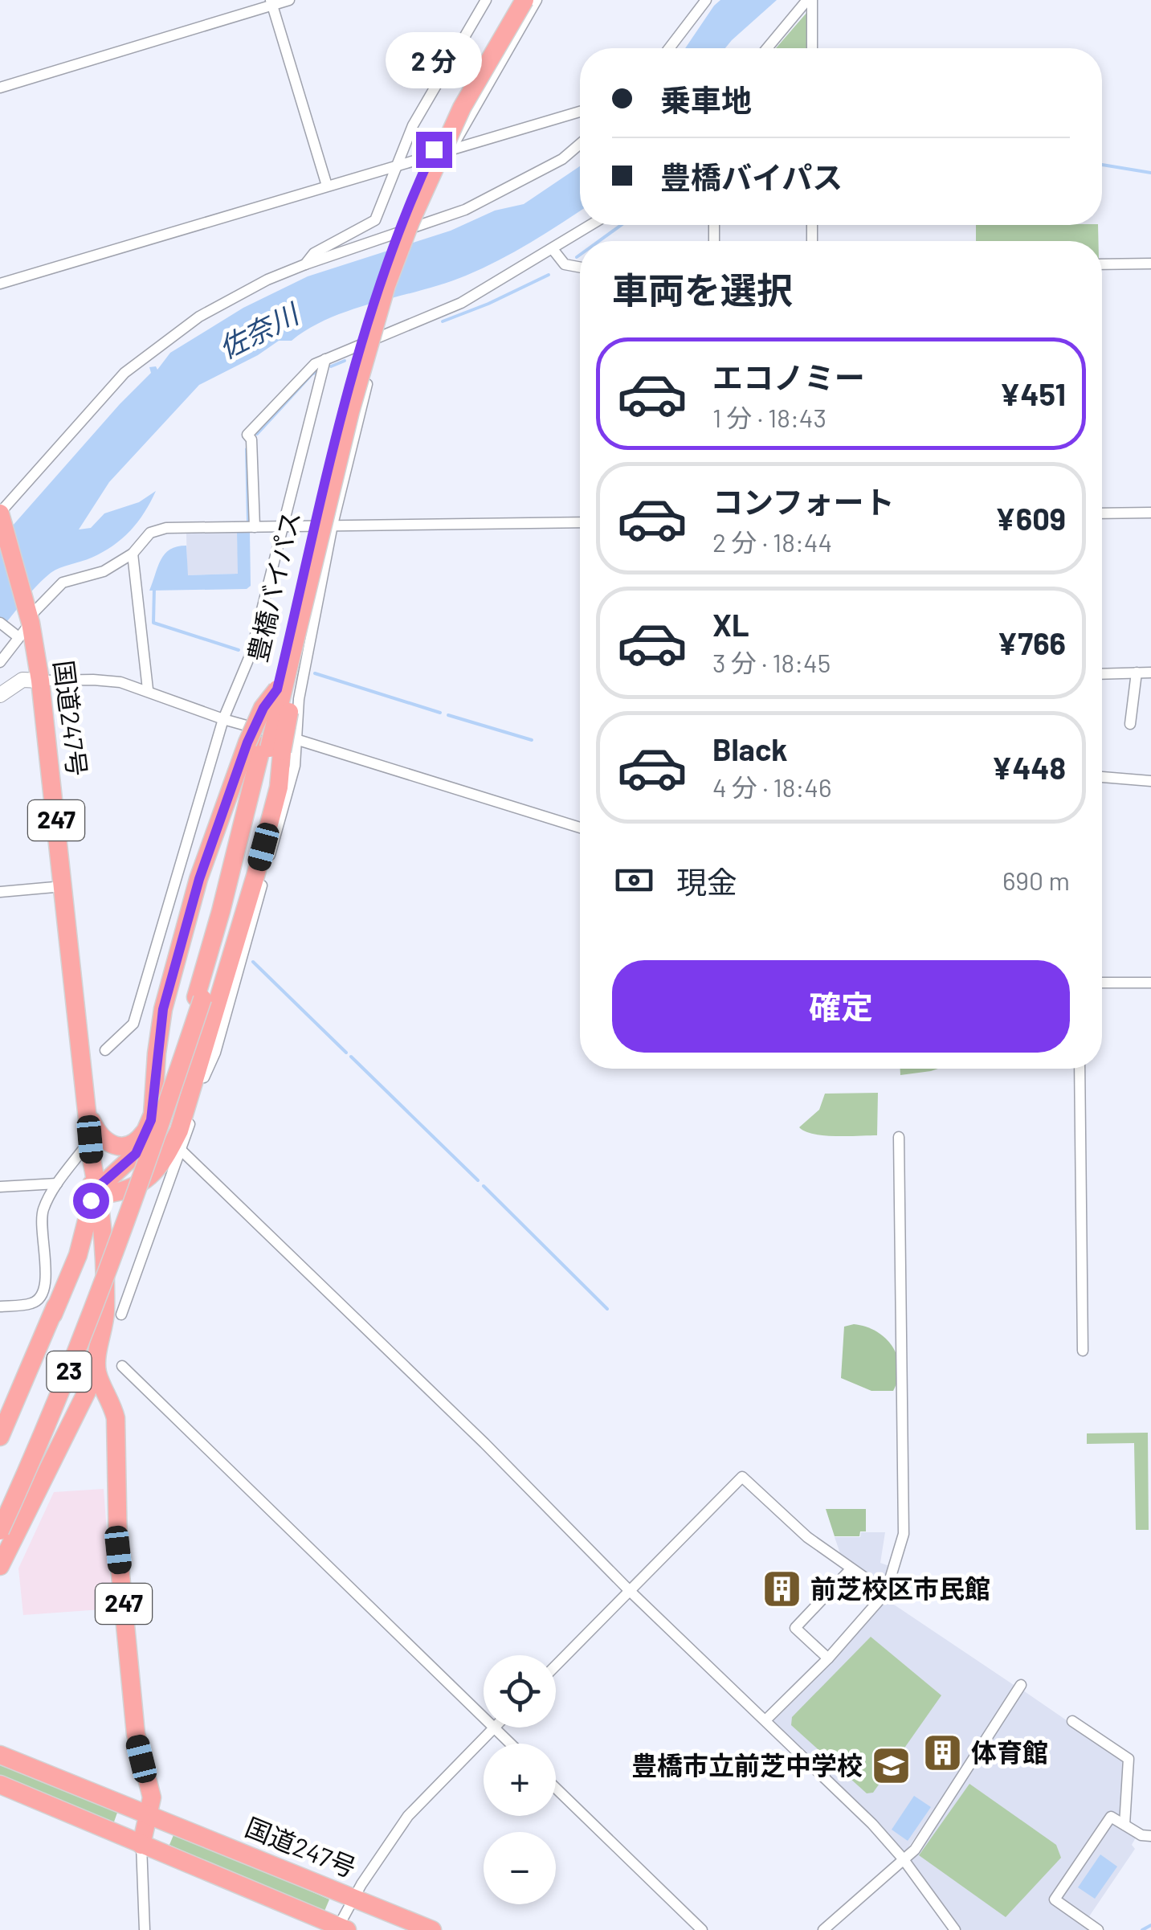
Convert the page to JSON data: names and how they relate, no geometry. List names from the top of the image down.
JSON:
{
  "streets": {
    "highway": [
      "豊橋バイパス",
      "国道247号",
      "247",
      "23"
    ]
  },
  "crossings": [
    ["国道247号", "247"],
    ["国道247号", "23"],
    ["247", "23"]
  ],
  "water": ["佐奈川"],
  "places": {
    "building": ["前芝校区市民館", "体育館"],
    "school or university": ["豊橋市立前芝中学校"]
  },
  "page": {
    "bubble": "2 分",
    "banner": ["乗車地", "豊橋バイパス"],
    "heading": "車両を選択",
    "list": [
      {
        "name": "エコノミー",
        "note": "1 分 · 18:43",
        "value": "¥451"
      },
      {
        "name": "コンフォート",
        "note": "2 分 · 18:44",
        "value": "¥609"
      },
      {
        "name": "XL",
        "note": "3 分 · 18:45",
        "value": "¥766"
      },
      {
        "name": "Black",
        "note": "4 分 · 18:46",
        "value": "¥448"
      }
    ],
    "pay": ["現金", "690 m"],
    "buttons": "確定",
    "map_buttons": ["+", "−"]
  }
}
